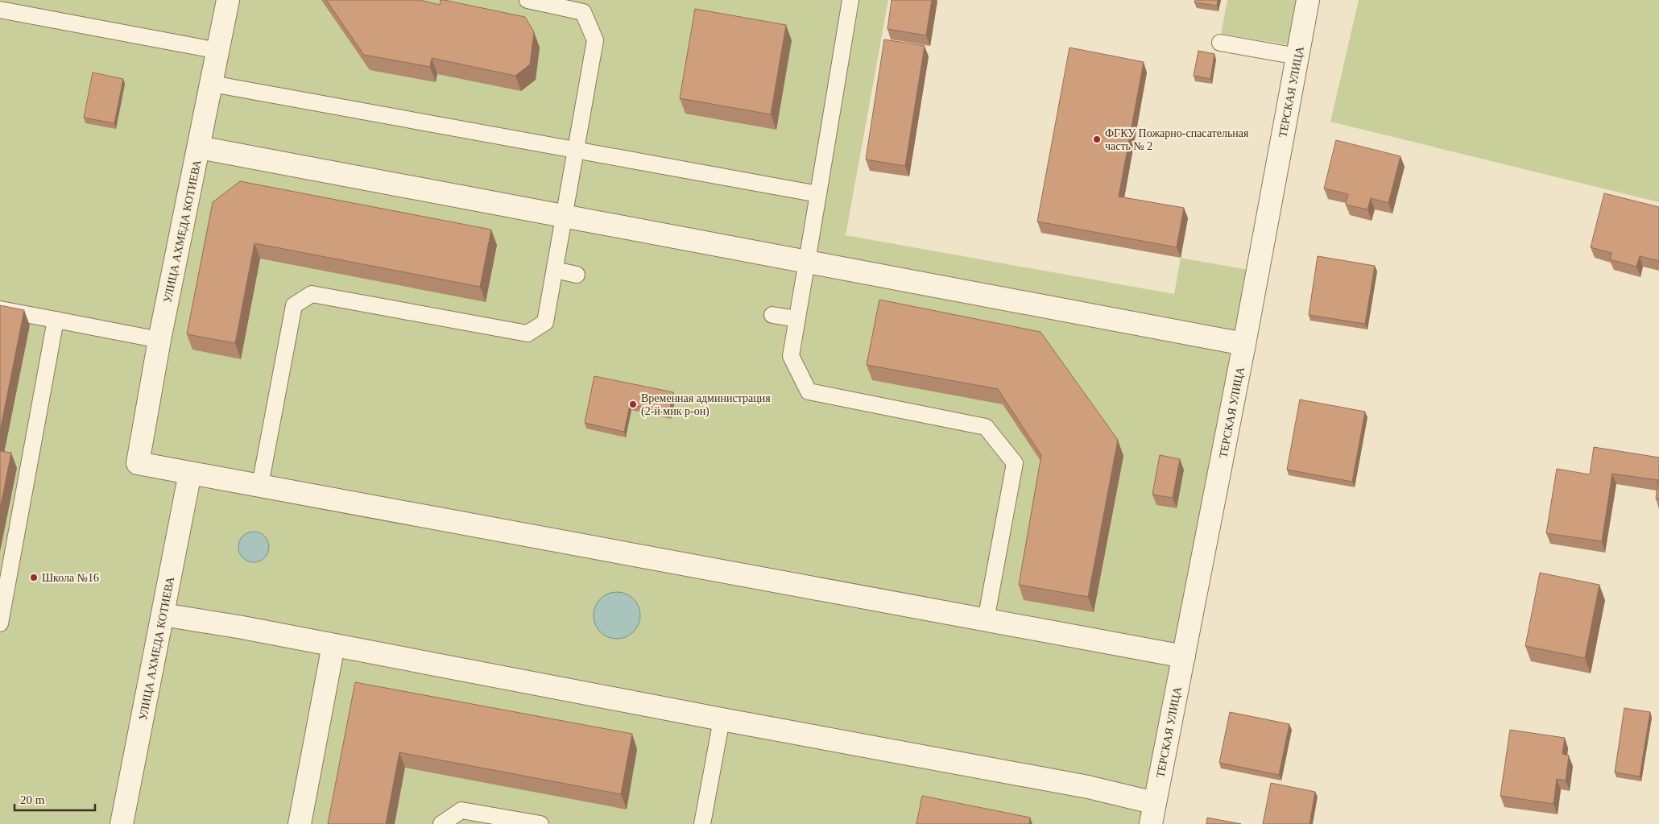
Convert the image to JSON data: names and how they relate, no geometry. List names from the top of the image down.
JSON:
{
  "streets": {
    "street": ["ТЕРСКАЯ УЛИЦА", "УЛИЦА АХМЕДА КОТИЕВА"]
  },
  "places": ["ФГКУ Пожарно-спасательная часть № 2", "Временная администрация (2-й мик р-он)", "Школа №16"],
  "scale_bar": "20 m"
}
